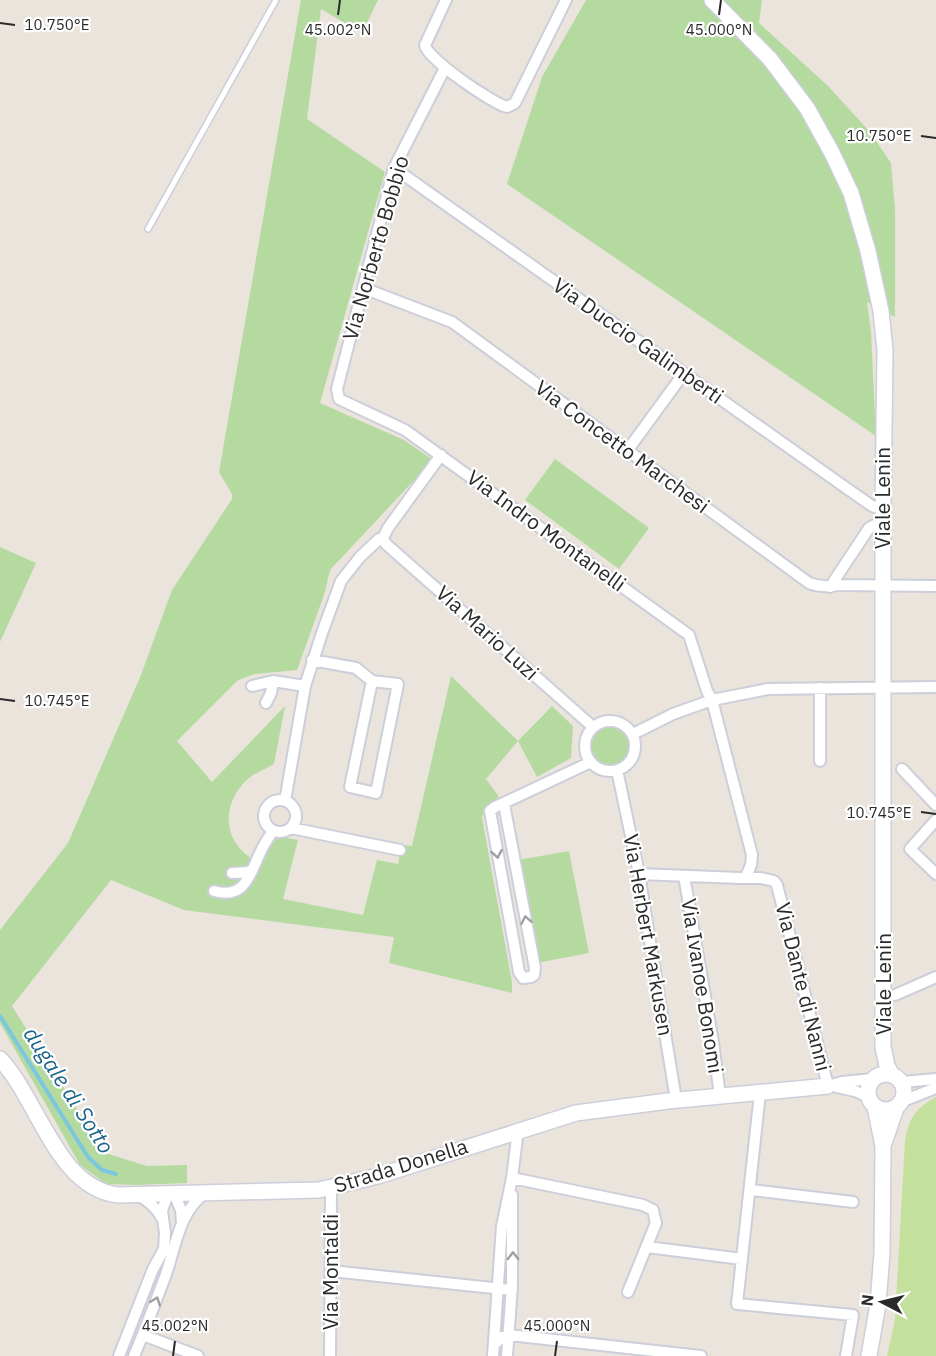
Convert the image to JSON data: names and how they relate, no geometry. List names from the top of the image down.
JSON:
{
  "streets": {
    "main road": ["Viale Lenin", "Strada Donella"],
    "street": [
      "Via Norberto Bobbio",
      "Via Duccio Galimberti",
      "Via Concetto Marchesi",
      "Via Indro Montanelli",
      "Via Mario Luzi",
      "Via Herbert Markusen",
      "Via Ivanoe Bonomi",
      "Via Dante di Nanni",
      "Via Montaldi"
    ]
  },
  "crossings": [
    ["Via Norberto Bobbio", "Via Duccio Galimberti"],
    ["Via Norberto Bobbio", "Via Concetto Marchesi"],
    ["Via Norberto Bobbio", "Via Indro Montanelli"],
    ["Via Duccio Galimberti", "Viale Lenin"],
    ["Via Concetto Marchesi", "Viale Lenin"],
    ["Via Mario Luzi", "Via Herbert Markusen"],
    ["Via Herbert Markusen", "Via Dante di Nanni"],
    ["Via Herbert Markusen", "Strada Donella"],
    ["Via Ivanoe Bonomi", "Via Dante di Nanni"],
    ["Via Ivanoe Bonomi", "Strada Donella"],
    ["Via Dante di Nanni", "Strada Donella"],
    ["Strada Donella", "Via Montaldi"]
  ],
  "water": ["dugale di Sotto"],
  "north": "left",
  "coordinates": [
    "10.750°E",
    "45.002°N",
    "45.000°N",
    "10.745°E"
  ]
}
